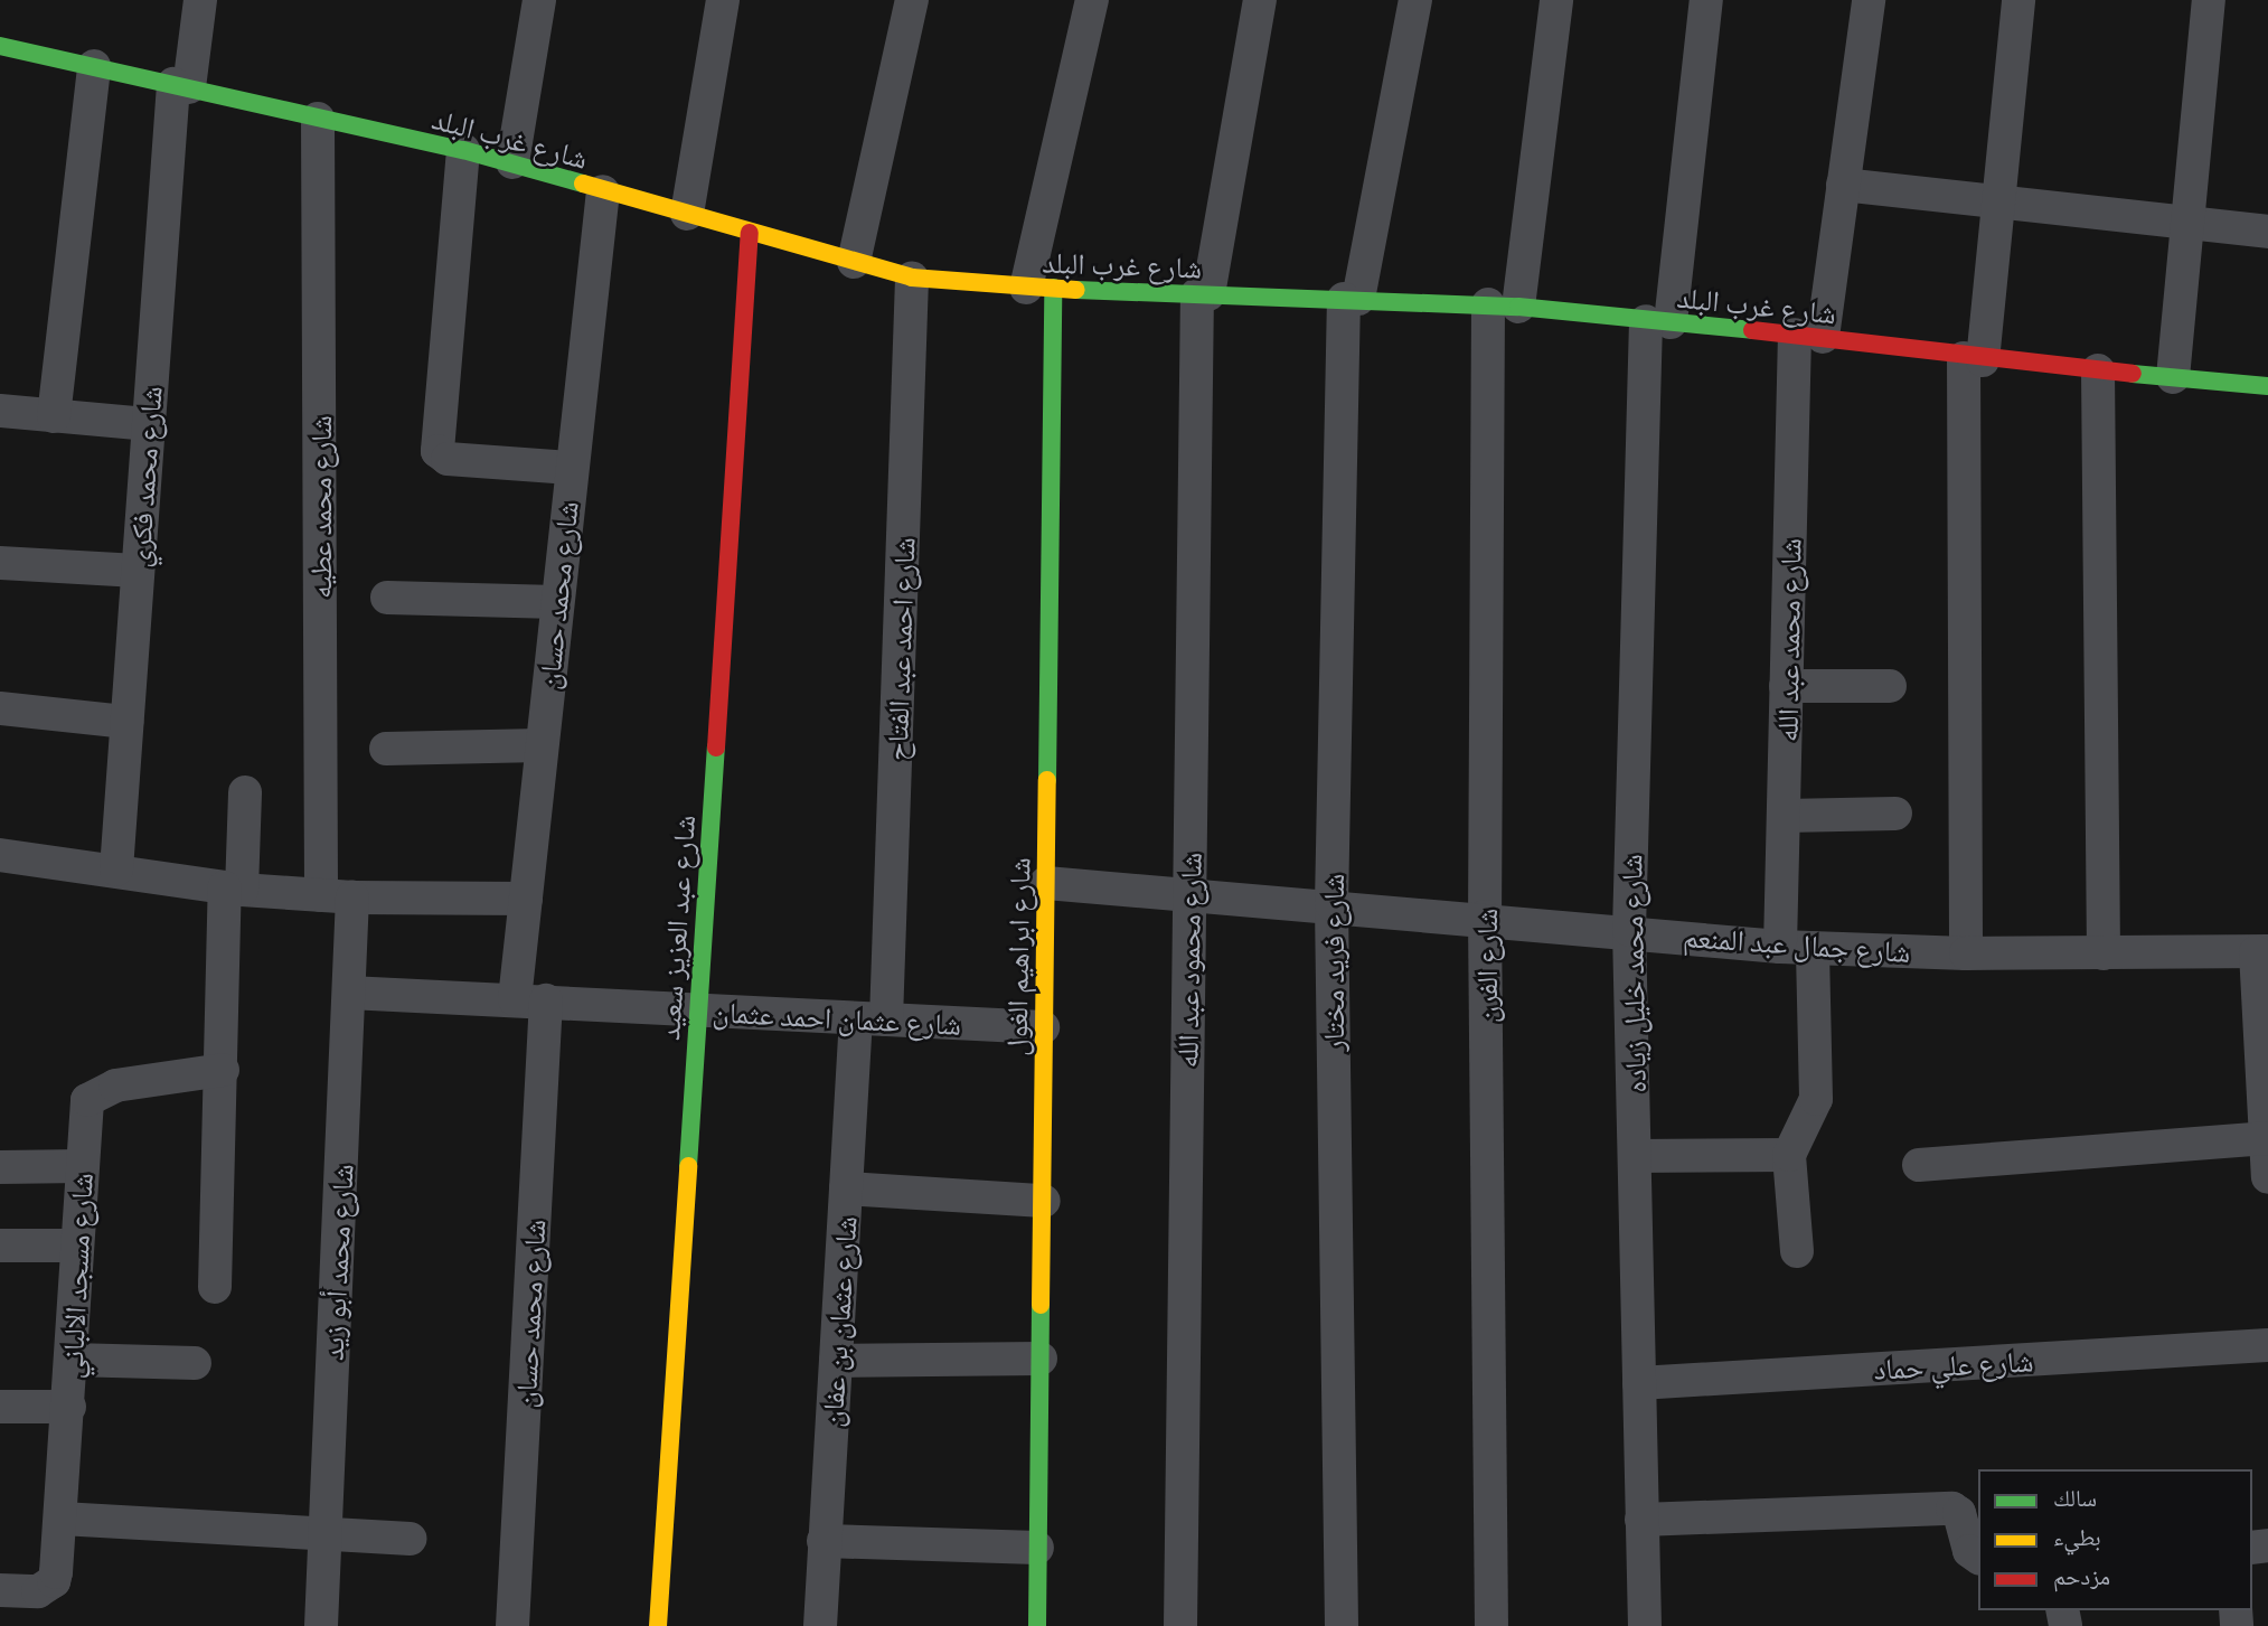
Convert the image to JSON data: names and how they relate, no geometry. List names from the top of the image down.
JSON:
{
  "streets": {
    "street": [
      "شارع غرب البلد",
      "شارع محمد فكري",
      "شارع محمد عطيه",
      "شارع محمد حسان",
      "شارع محمد عبد الله",
      "شارع احمد عبد الفتاح",
      "شارع عبد العزيز سعيد",
      "شارع جمال عبد المنعم",
      "شارع ابراهيم الغول",
      "شارع محمود عبد الله",
      "شارع فريد مختار",
      "شارع الفرن",
      "شارع محمد خليل زياده",
      "شارع عثمان احمد عثمان",
      "شارع محمد أبو زيد",
      "شارع مسجد الالباني",
      "شارع عثمان بن عفان",
      "شارع علي حماد"
    ]
  },
  "crossings": [
    ["شارع غرب البلد", "شارع محمد فكري"],
    ["شارع غرب البلد", "شارع محمد عطيه"],
    ["شارع غرب البلد", "شارع محمد حسان"],
    ["شارع غرب البلد", "شارع محمد عبد الله"],
    ["شارع غرب البلد", "شارع احمد عبد الفتاح"],
    ["شارع غرب البلد", "شارع عبد العزيز سعيد"],
    ["شارع غرب البلد", "شارع ابراهيم الغول"],
    ["شارع غرب البلد", "شارع محمود عبد الله"],
    ["شارع غرب البلد", "شارع فريد مختار"],
    ["شارع غرب البلد", "شارع الفرن"],
    ["شارع غرب البلد", "شارع محمد خليل زياده"],
    ["شارع محمد عطيه", "شارع محمد أبو زيد"],
    ["شارع محمد حسان", "شارع عثمان احمد عثمان"],
    ["شارع محمد عبد الله", "شارع جمال عبد المنعم"],
    ["شارع احمد عبد الفتاح", "شارع عثمان احمد عثمان"],
    ["شارع احمد عبد الفتاح", "شارع عثمان بن عفان"],
    ["شارع عبد العزيز سعيد", "شارع عثمان احمد عثمان"],
    ["شارع جمال عبد المنعم", "شارع ابراهيم الغول"],
    ["شارع جمال عبد المنعم", "شارع محمود عبد الله"],
    ["شارع جمال عبد المنعم", "شارع فريد مختار"],
    ["شارع جمال عبد المنعم", "شارع الفرن"],
    ["شارع جمال عبد المنعم", "شارع محمد خليل زياده"],
    ["شارع ابراهيم الغول", "شارع عثمان احمد عثمان"],
    ["شارع محمد خليل زياده", "شارع علي حماد"],
    ["شارع عثمان احمد عثمان", "شارع محمد أبو زيد"],
    ["شارع عثمان احمد عثمان", "شارع عثمان بن عفان"]
  ],
  "legend": ["سالك", "بطيء", "مزدحم"]
}
